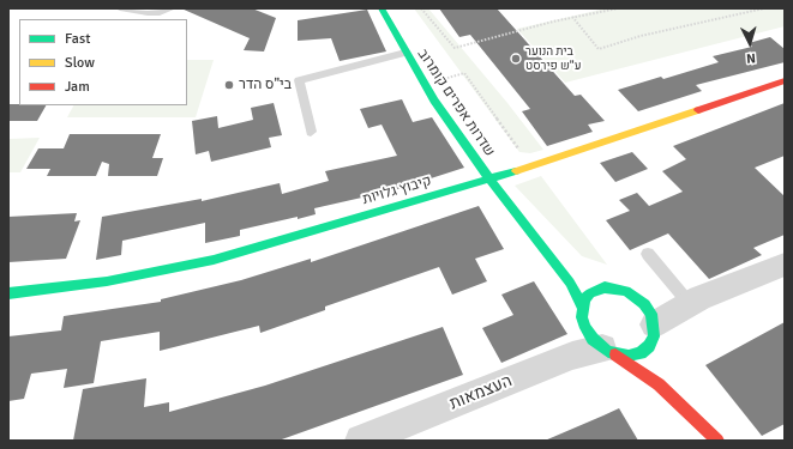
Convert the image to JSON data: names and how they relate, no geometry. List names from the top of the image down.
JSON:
{
  "streets": {
    "street": ["שדרות אפרים קומרוב", "קיבוץ גלויות", "העצמאות"]
  },
  "crossings": [
    ["שדרות אפרים קומרוב", "קיבוץ גלויות"],
    ["שדרות אפרים קומרוב", "העצמאות"]
  ],
  "places": ["בית הנוער ע\"ש פירסט", "בי\"ס הדר"],
  "legend": ["Fast", "Slow", "Jam"],
  "north": "bottom"
}
